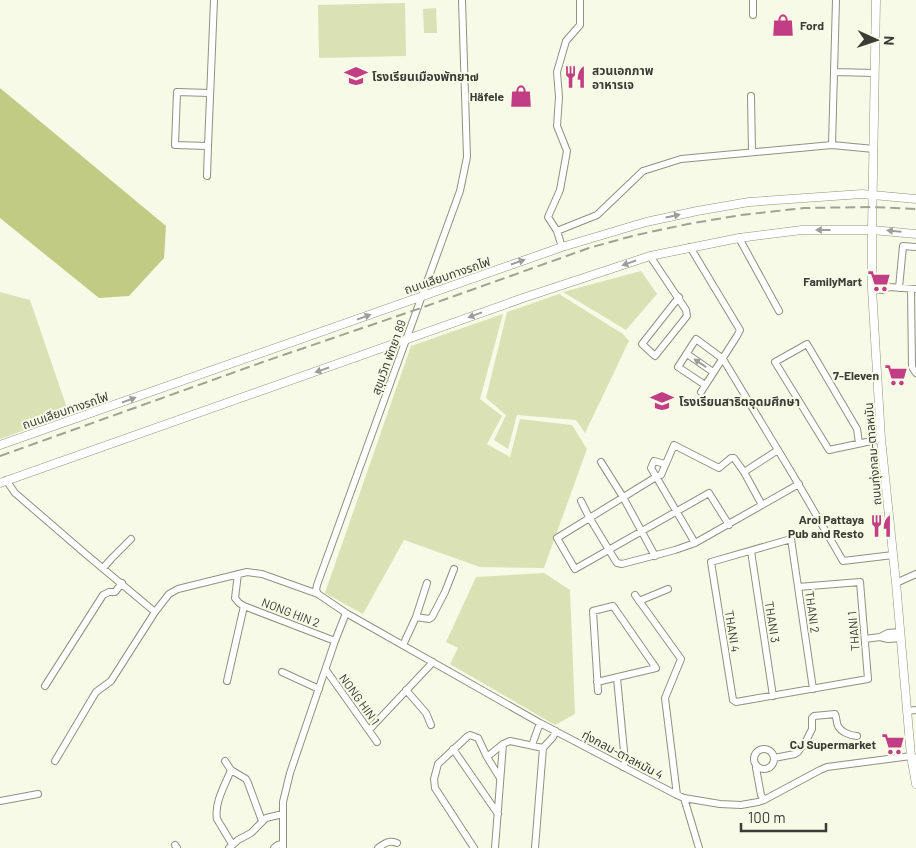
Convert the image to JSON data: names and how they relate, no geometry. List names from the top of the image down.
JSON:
{
  "streets": {
    "street": [
      "ถนนเลียบทางรถไฟ",
      "สุขุมวิท พัทยา 89",
      "ถนนทุ่งกลม-ตาลหมัน",
      "NONG HIN 2",
      "THANI 2",
      "THANI 3",
      "THANI 4",
      "THANI 1",
      "NONG HIN 1",
      "ทุ่งกลม-ตาลหมัน 4"
    ]
  },
  "crossings": [
    ["ถนนเลียบทางรถไฟ", "สุขุมวิท พัทยา 89"],
    ["ถนนเลียบทางรถไฟ", "ถนนทุ่งกลม-ตาลหมัน"],
    ["ถนนทุ่งกลม-ตาลหมัน", "ทุ่งกลม-ตาลหมัน 4"],
    ["THANI 2", "THANI 3"],
    ["THANI 2", "THANI 4"],
    ["THANI 2", "THANI 1"],
    ["THANI 3", "THANI 4"]
  ],
  "places": {
    "shop": ["Ford", "Häfele"],
    "school or university": ["โรงเรียนเมืองพัทยา๗", "โรงเรียนสาธิตอุดมศึกษา"],
    "restaurant": ["สวนเอกภาพ อาหารเจ", "Aroi Pattaya Pub and Resto"],
    "supermarket": ["FamilyMart", "7-Eleven", "CJ Supermarket"]
  },
  "scale_bar": "100 m",
  "north": "right"
}
